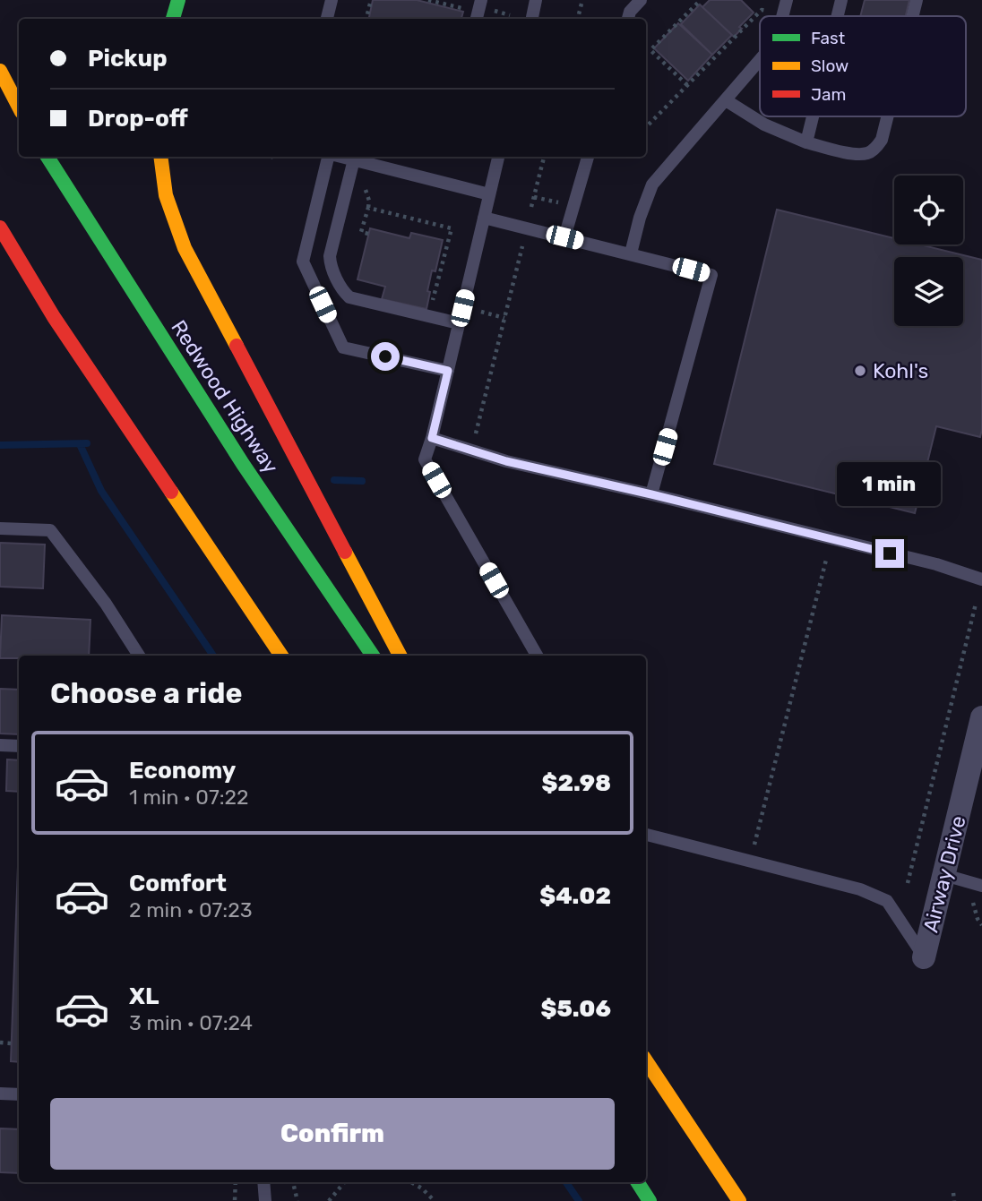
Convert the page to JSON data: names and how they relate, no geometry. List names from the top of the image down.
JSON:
{
  "streets": {
    "highway": ["Redwood Highway"],
    "street": ["Airway Drive"]
  },
  "places": ["Kohl's"],
  "legend": ["Fast", "Slow", "Jam"],
  "page": {
    "banner": ["Pickup", "Drop-off"],
    "bubble": "1 min",
    "heading": "Choose a ride",
    "list": [
      {
        "name": "Economy",
        "note": "1 min · 07:22",
        "value": "$2.98"
      },
      {
        "name": "Comfort",
        "note": "2 min · 07:23",
        "value": "$4.02"
      },
      {
        "name": "XL",
        "note": "3 min · 07:24",
        "value": "$5.06"
      }
    ],
    "buttons": "Confirm"
  }
}
